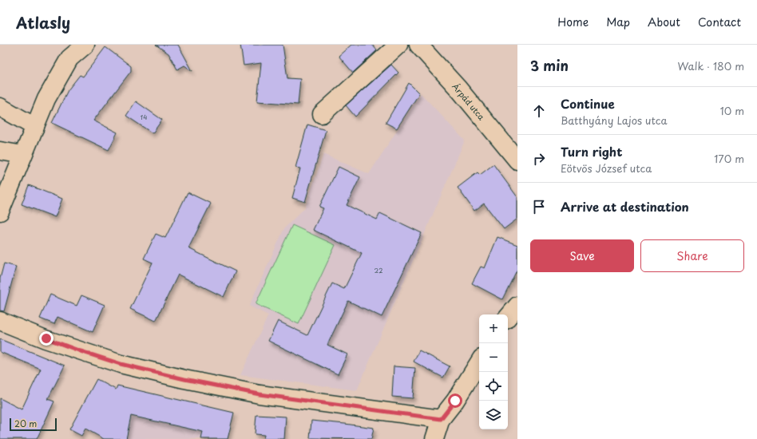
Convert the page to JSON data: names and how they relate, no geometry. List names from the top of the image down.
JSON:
{
  "streets": {
    "street": ["Árpád utca"]
  },
  "house_numbers": ["14", "22"],
  "scale_bar": "20 m",
  "page": {
    "header": "Atlasly",
    "nav": [
      "Home",
      "Map",
      "About",
      "Contact"
    ],
    "heading": ["3 min", "Walk · 180 m"],
    "list": [
      ["Continue", "Batthyány Lajos utca", "10 m"],
      ["Turn right", "Eötvös József utca", "170 m"],
      "Arrive at destination"
    ],
    "buttons": ["Save", "Share"],
    "map_buttons": ["+", "−"],
    "scale": "20 m"
  }
}
